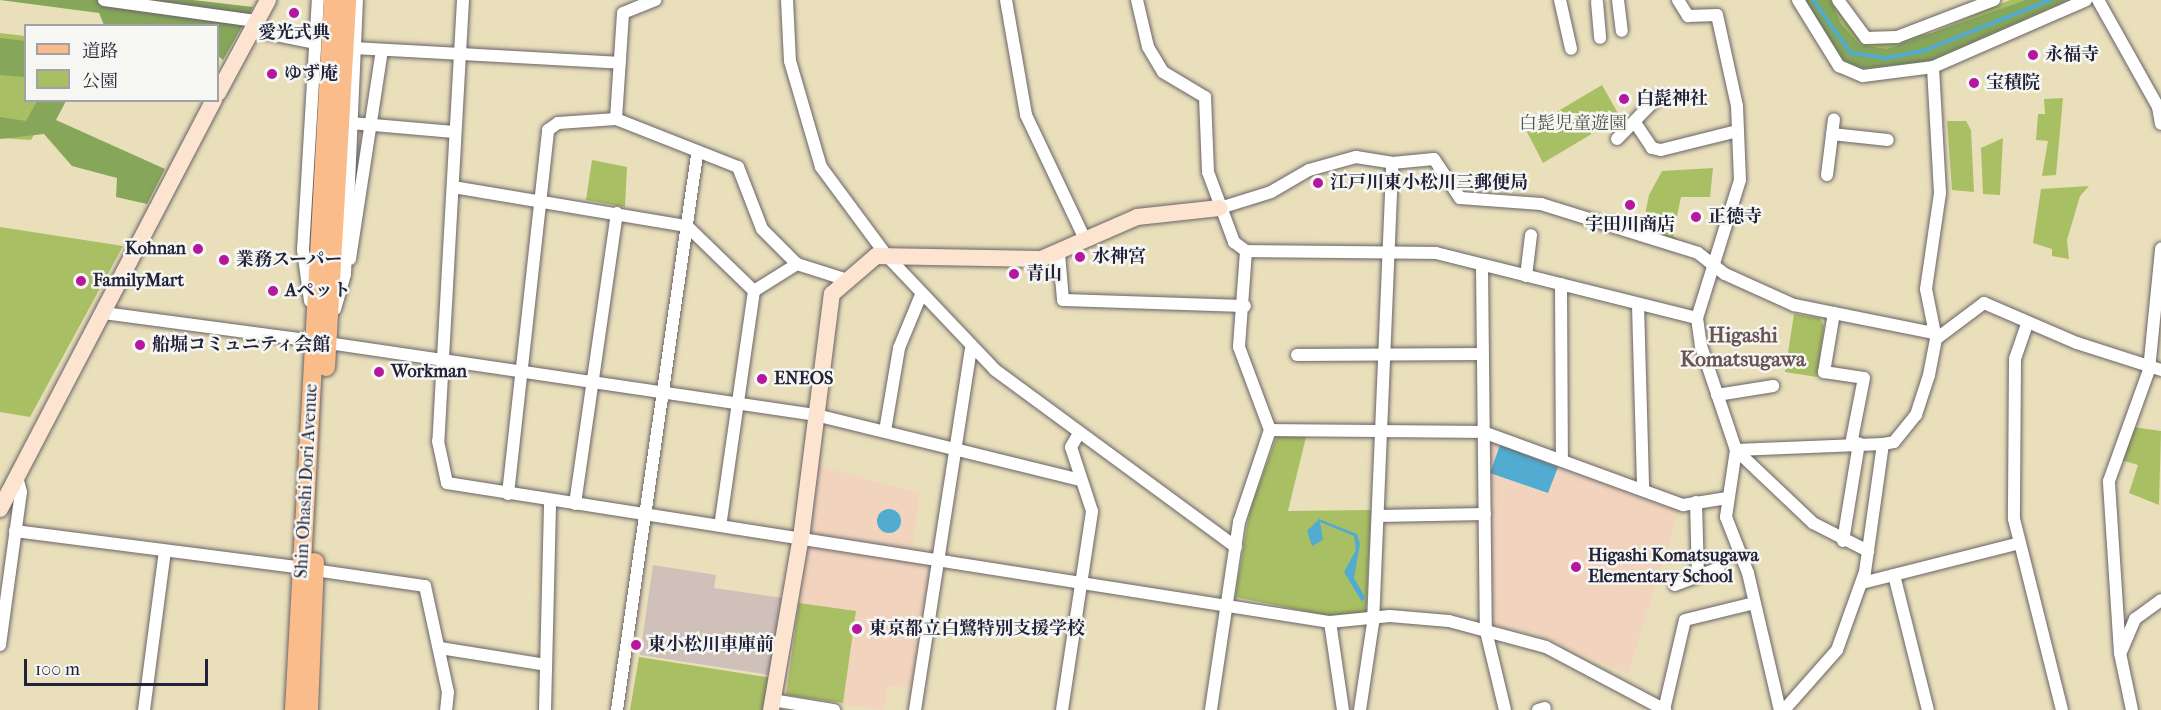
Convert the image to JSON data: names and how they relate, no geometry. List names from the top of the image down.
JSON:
{
  "streets": {
    "main road": ["Shin Ohashi Dori Avenue"]
  },
  "districts": ["Higashi Komatsugawa"],
  "parks": ["白髭児童遊園"],
  "places": [
    "愛光式典",
    "永福寺",
    "ゆず庵",
    "宝積院",
    "白髭神社",
    "江戸川東小松川三郵便局",
    "宇田川商店",
    "正徳寺",
    "Kohnan",
    "水神宮",
    "業務スーパー",
    "青山",
    "FamilyMart",
    "Aペット",
    "船堀コミュニティ会館",
    "Workman",
    "ENEOS",
    "Higashi Komatsugawa Elementary School",
    "東京都立白鷺特別支援学校",
    "東小松川車庫前"
  ],
  "legend": ["道路", "公園"],
  "scale_bar": "100 m"
}
